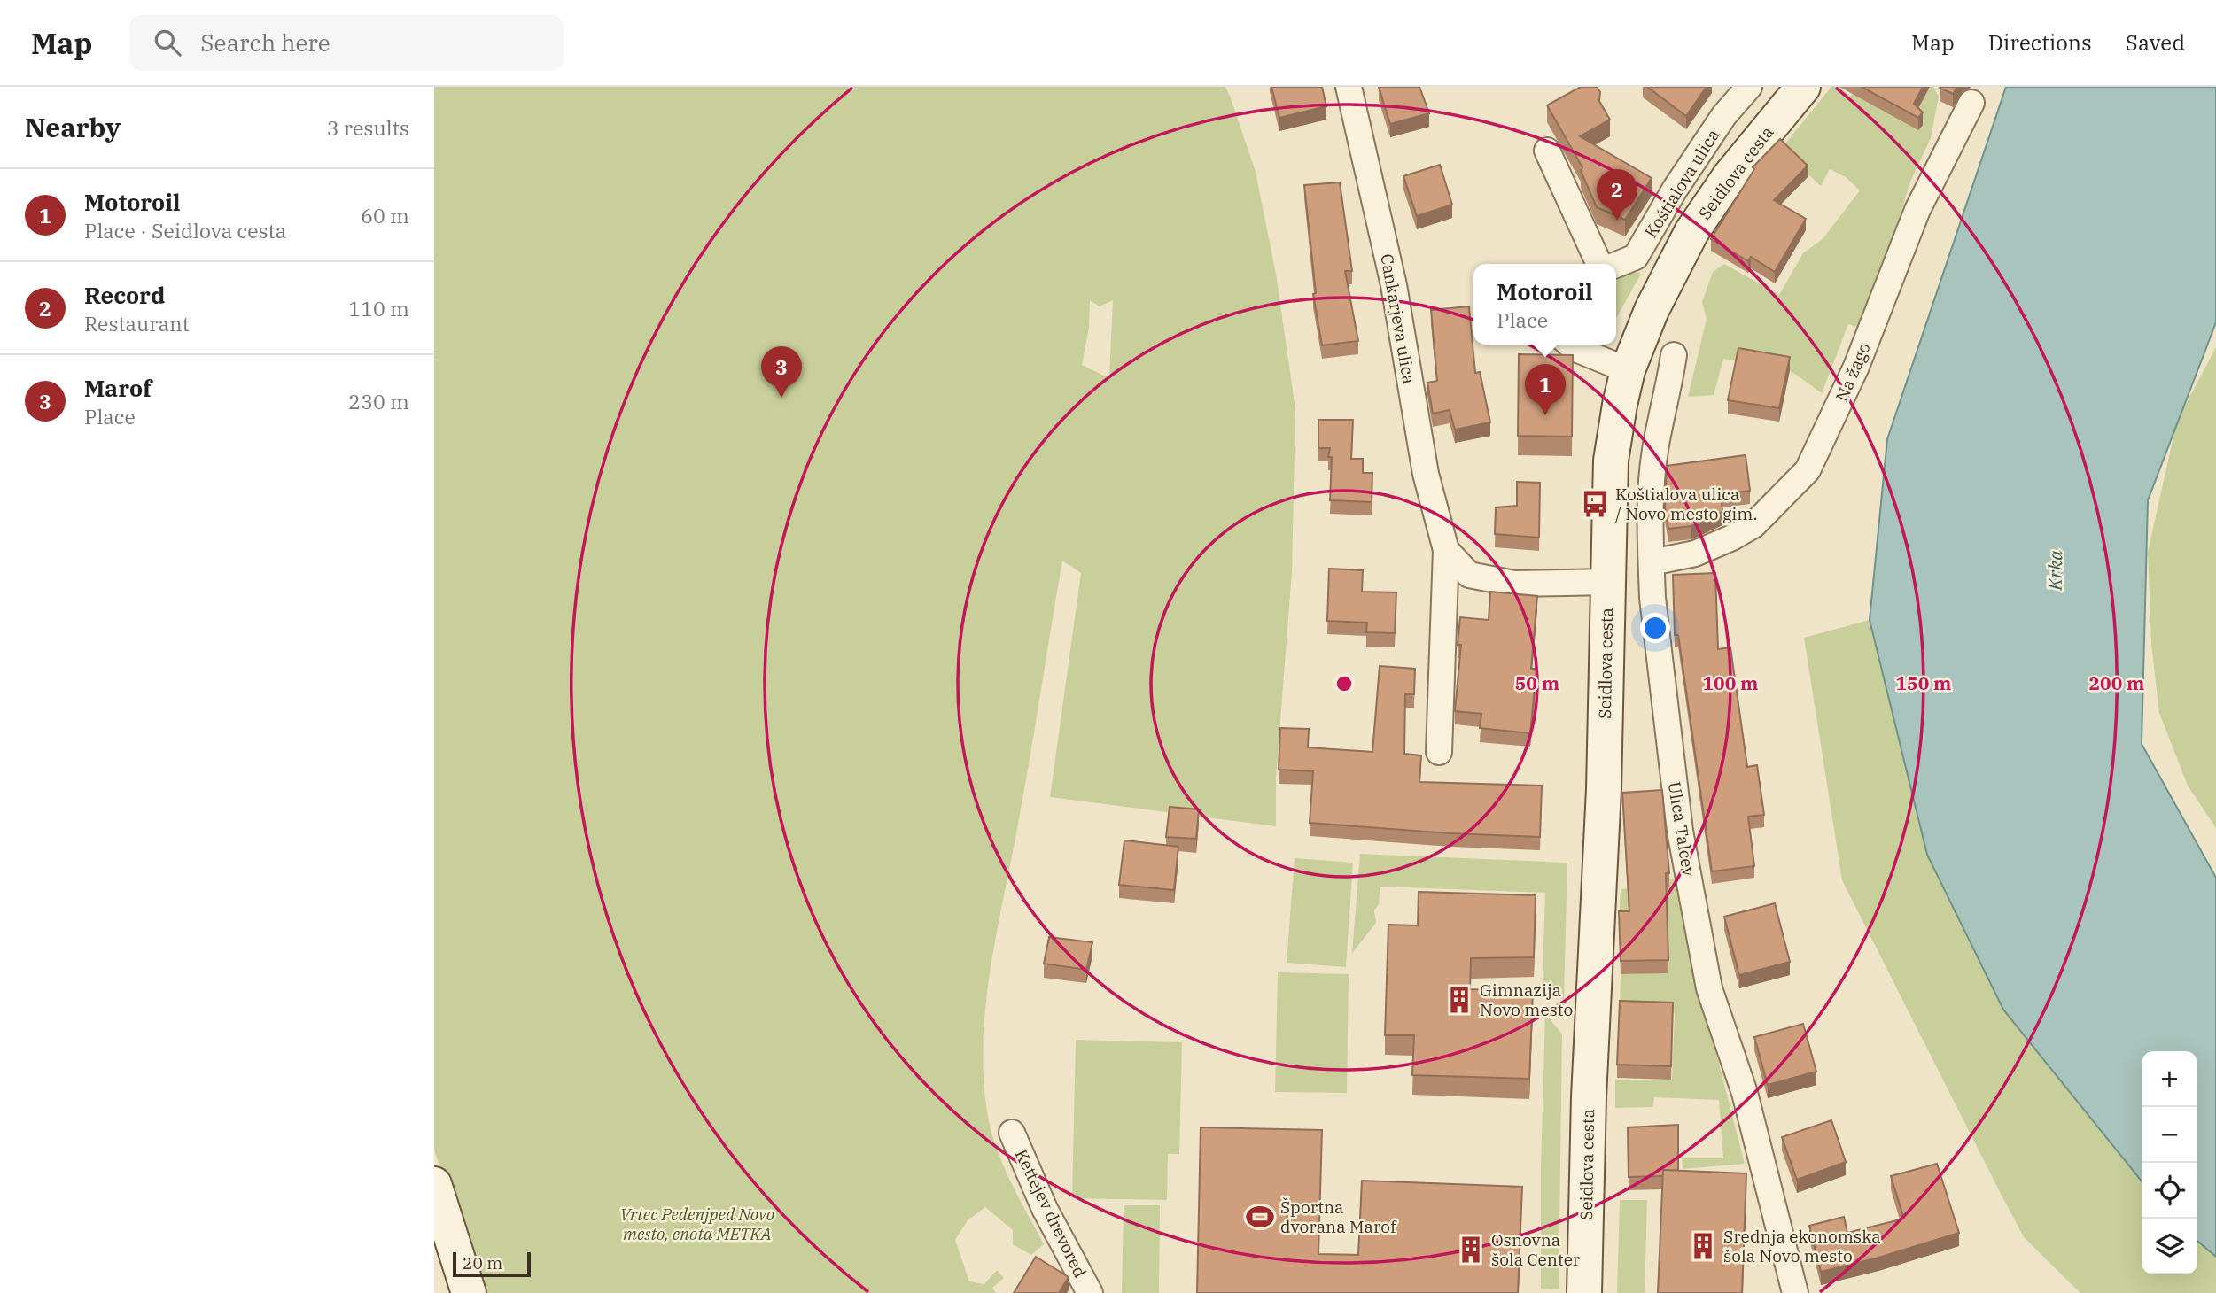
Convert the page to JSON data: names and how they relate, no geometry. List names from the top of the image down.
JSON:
{
  "streets": {
    "street": [
      "Seidlova cesta",
      "Koštialova ulica",
      "Cankarjeva ulica",
      "Na žago",
      "Ulica Talcev",
      "Kettejev drevored"
    ]
  },
  "crossings": [
    ["Seidlova cesta", "Cankarjeva ulica"],
    ["Na žago", "Ulica Talcev"]
  ],
  "water": ["Krka"],
  "parks": ["Vrtec Pedenjped Novo mesto, enota METKA"],
  "places": {
    "bus stop": ["Koštialova ulica / Novo mesto gim."],
    "building": ["Gimnazija Novo mesto", "Srednja ekonomska šola Novo mesto", "Osnovna šola Center"],
    "sports": ["Športna dvorana Marof"]
  },
  "scale_bar": "20 m",
  "page": {
    "header": "Map",
    "search": "Search here",
    "nav": ["Map", "Directions", "Saved"],
    "heading": ["Nearby", "3 results"],
    "list": [
      {
        "mark": "1",
        "name": "Motoroil",
        "note": "Place · Seidlova cesta",
        "value": "60 m"
      },
      {
        "mark": "2",
        "name": "Record",
        "note": "Restaurant",
        "value": "110 m"
      },
      {
        "mark": "3",
        "name": "Marof",
        "note": "Place",
        "value": "230 m"
      }
    ],
    "pins": ["2", "3", "1"],
    "popup": ["Motoroil", "Place"],
    "map_buttons": ["+", "−"],
    "scale": "20 m"
  },
  "rings": [
    "50 m",
    "100 m",
    "150 m",
    "200 m"
  ]
}
